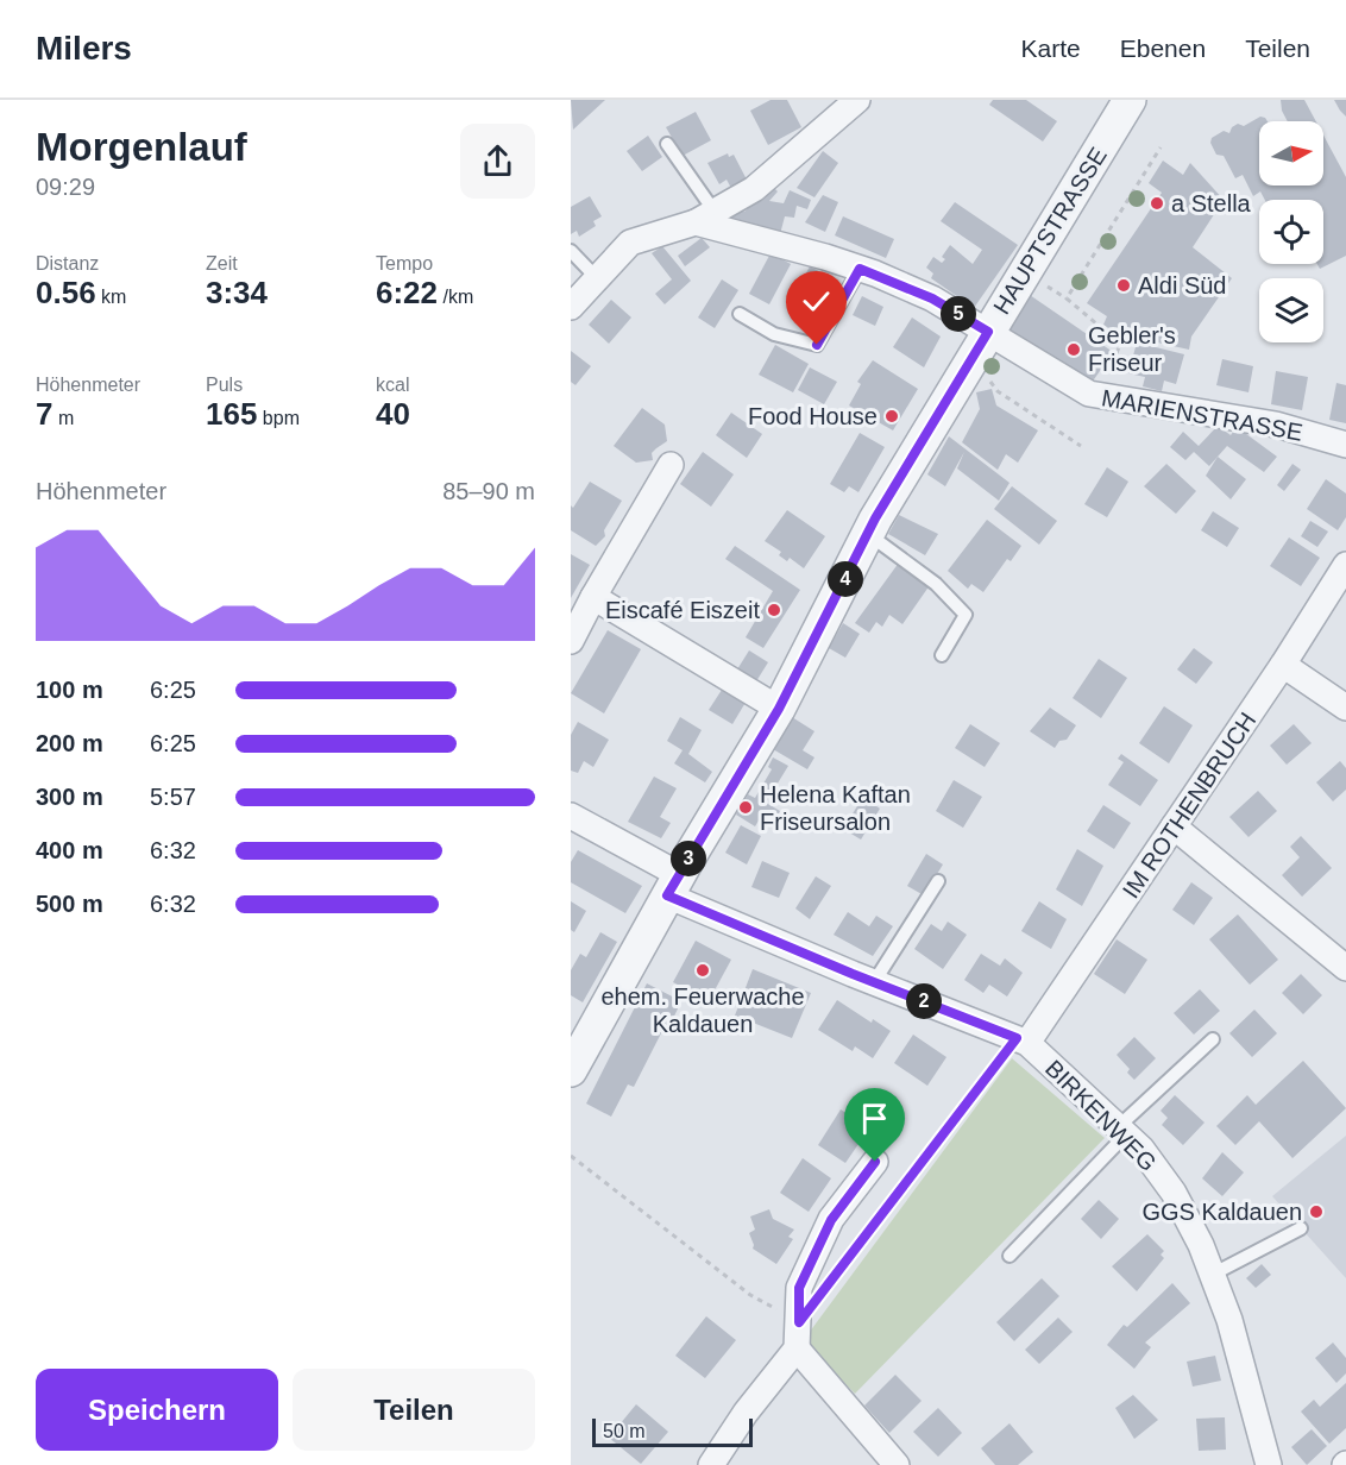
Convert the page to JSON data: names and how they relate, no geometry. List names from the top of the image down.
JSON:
{
  "streets": {
    "street": [
      "HAUPTSTRASSE",
      "MARIENSTRASSE",
      "IM ROTHENBRUCH",
      "BIRKENWEG"
    ]
  },
  "crossings": [
    ["HAUPTSTRASSE", "MARIENSTRASSE"],
    ["HAUPTSTRASSE", "BIRKENWEG"],
    ["IM ROTHENBRUCH", "BIRKENWEG"]
  ],
  "places": [
    "a Stella",
    "Aldi Süd",
    "Gebler's Friseur",
    "Food House",
    "Eiscafé Eiszeit",
    "Helena Kaftan Friseursalon",
    "ehem. Feuerwache Kaldauen",
    "GGS Kaldauen"
  ],
  "scale_bar": "50 m",
  "north": "right",
  "page": {
    "header": "Milers",
    "nav": ["Karte", "Ebenen", "Teilen"],
    "heading": ["Morgenlauf", "09:29"],
    "stats": [
      ["Distanz", "0.56 km"],
      ["Zeit", "3:34"],
      ["Tempo", "6:22 /km"],
      ["Höhenmeter", "7 m"],
      ["Puls", "165 bpm"],
      ["kcal", "40"]
    ],
    "pins": [
      "5",
      "4",
      "3",
      "2"
    ],
    "chart": ["Höhenmeter", "85–90 m"],
    "list": [
      {
        "name": "100 m",
        "note": "6:25"
      },
      {
        "name": "200 m",
        "note": "6:25"
      },
      {
        "name": "300 m",
        "note": "5:57"
      },
      {
        "name": "400 m",
        "note": "6:32"
      },
      {
        "name": "500 m",
        "note": "6:32"
      }
    ],
    "buttons": ["Speichern", "Teilen"],
    "scale": "50 m"
  }
}
